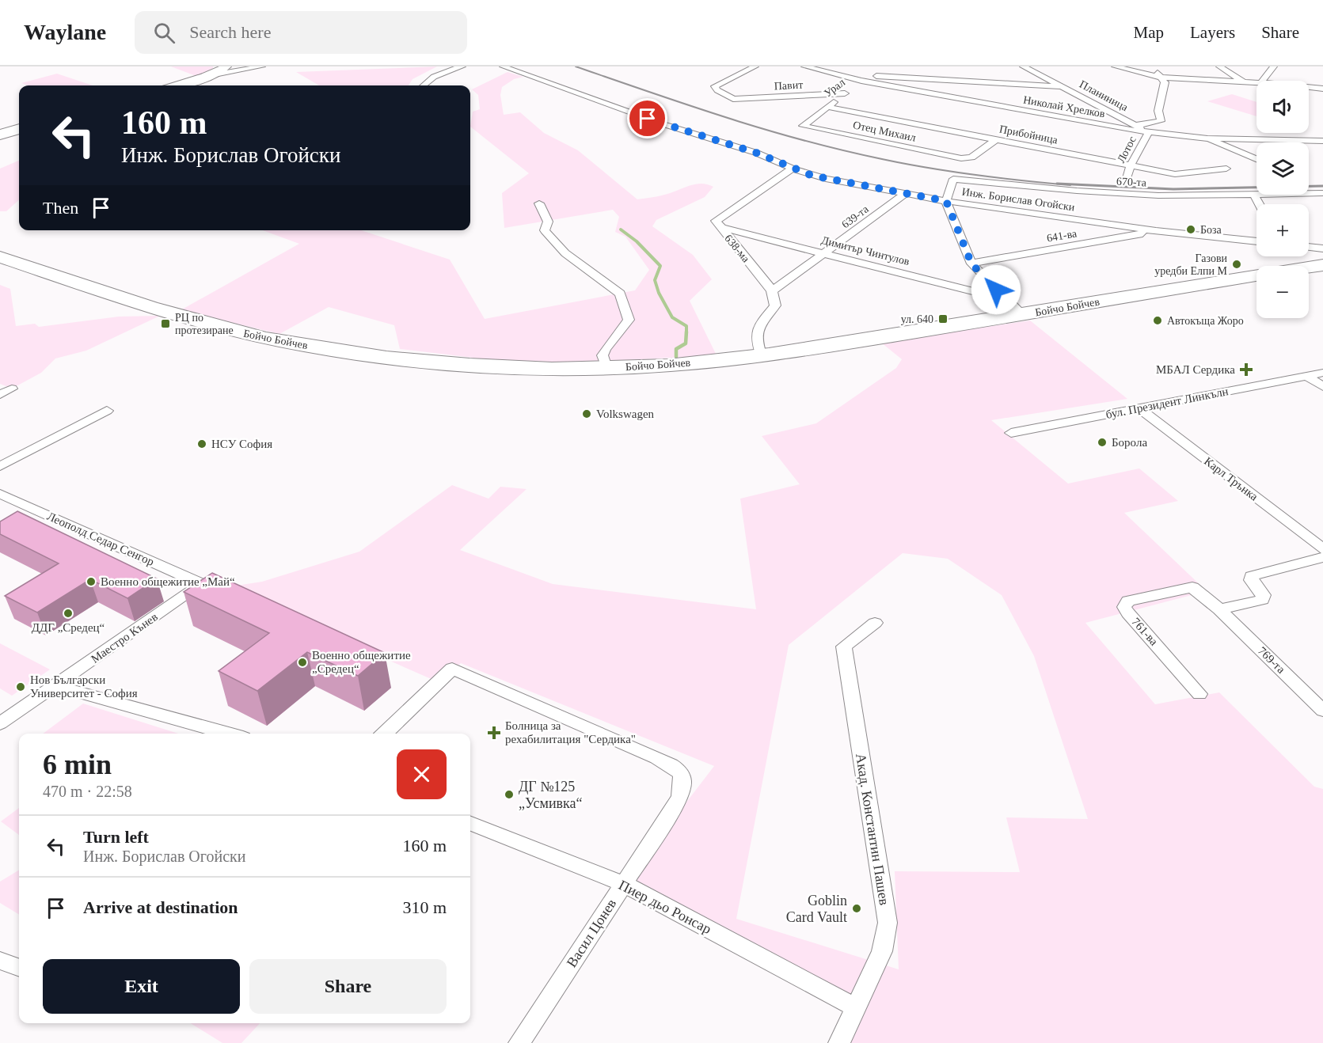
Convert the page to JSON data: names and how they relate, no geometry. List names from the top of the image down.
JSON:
{
  "streets": {
    "highway": ["Бойчо Бойчев"],
    "street": [
      "Павит",
      "Урал",
      "Планиница",
      "Николай Хрелков",
      "Отец Михаил",
      "Прибойница",
      "Лотос",
      "670-та",
      "Инж. Борислав Огойски",
      "639-та",
      "641-ва",
      "638-ма",
      "Димитър Чинтулов",
      "бул. Президент Линкълн",
      "Карл Трънка",
      "Леополд Седар Сенгор",
      "761-ва",
      "Маестро Кънев",
      "769-та",
      "Акад. Константин Пашев",
      "Пиер дьо Ронсар",
      "Васил Цонев"
    ]
  },
  "crossings": [
    ["Павит", "Урал"],
    ["Урал", "Николай Хрелков"],
    ["Урал", "Отец Михаил"],
    ["Урал", "Прибойница"],
    ["Планиница", "Николай Хрелков"],
    ["Планиница", "Лотос"],
    ["Николай Хрелков", "Лотос"],
    ["Отец Михаил", "Прибойница"],
    ["Прибойница", "Лотос"],
    ["670-та", "Инж. Борислав Огойски"],
    ["Инж. Борислав Огойски", "639-та"],
    ["Инж. Борислав Огойски", "641-ва"],
    ["Инж. Борислав Огойски", "638-ма"],
    ["639-та", "638-ма"],
    ["639-та", "Димитър Чинтулов"],
    ["638-ма", "Димитър Чинтулов"],
    ["бул. Президент Линкълн", "Карл Трънка"],
    ["Леополд Седар Сенгор", "Маестро Кънев"],
    ["761-ва", "769-та"],
    ["Акад. Константин Пашев", "Пиер дьо Ронсар"],
    ["Пиер дьо Ронсар", "Васил Цонев"]
  ],
  "places": {
    "other": [
      "Боза",
      "Газови уредби Елпи М",
      "Автокъща Жоро",
      "Volkswagen",
      "Борола",
      "НСУ София",
      "Военно общежитие „Май“",
      "ДДГ „Средец“",
      "Военно общежитие „Средец“",
      "Нов Български Университет - София",
      "ДГ №125 „Усмивка“",
      "Goblin Card Vault"
    ],
    "transit": ["ул. 640", "РЦ по протезиране"],
    "health": ["МБАЛ Сердика", "Болница за рехабилитация \"Сердика\""]
  },
  "page": {
    "header": "Waylane",
    "search": "Search here",
    "nav": ["Map", "Layers", "Share"],
    "map_buttons": ["+", "−"],
    "turn": ["160 m", "Инж. Борислав Огойски"],
    "then": "Then",
    "heading": ["6 min", "470 m · 22:58"],
    "list": [
      {
        "name": "Turn left",
        "note": "Инж. Борислав Огойски",
        "value": "160 m"
      },
      {
        "name": "Arrive at destination",
        "value": "310 m"
      }
    ],
    "buttons": ["Exit", "Share"]
  }
}
